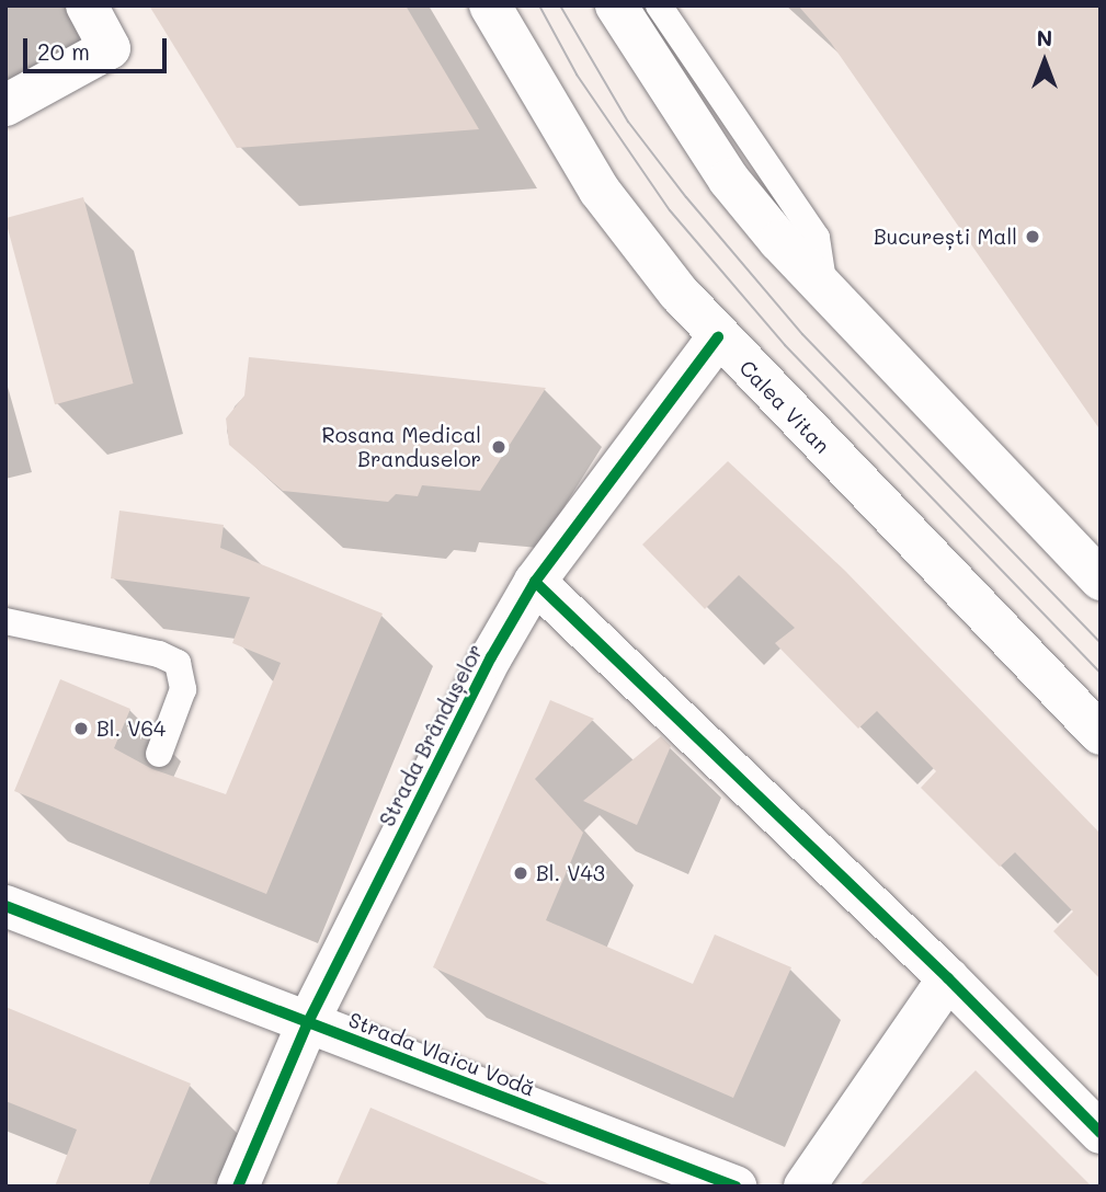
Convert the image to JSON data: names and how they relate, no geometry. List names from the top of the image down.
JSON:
{
  "streets": {
    "street": ["Calea Vitan", "Strada Brândușelor", "Strada Vlaicu Vodă"]
  },
  "crossings": [
    ["Calea Vitan", "Strada Brândușelor"],
    ["Strada Brândușelor", "Strada Vlaicu Vodă"]
  ],
  "places": [
    "București Mall",
    "Rosana Medical Branduselor",
    "Bl. V64",
    "Bl. V43"
  ],
  "scale_bar": "20 m",
  "north": "top"
}
